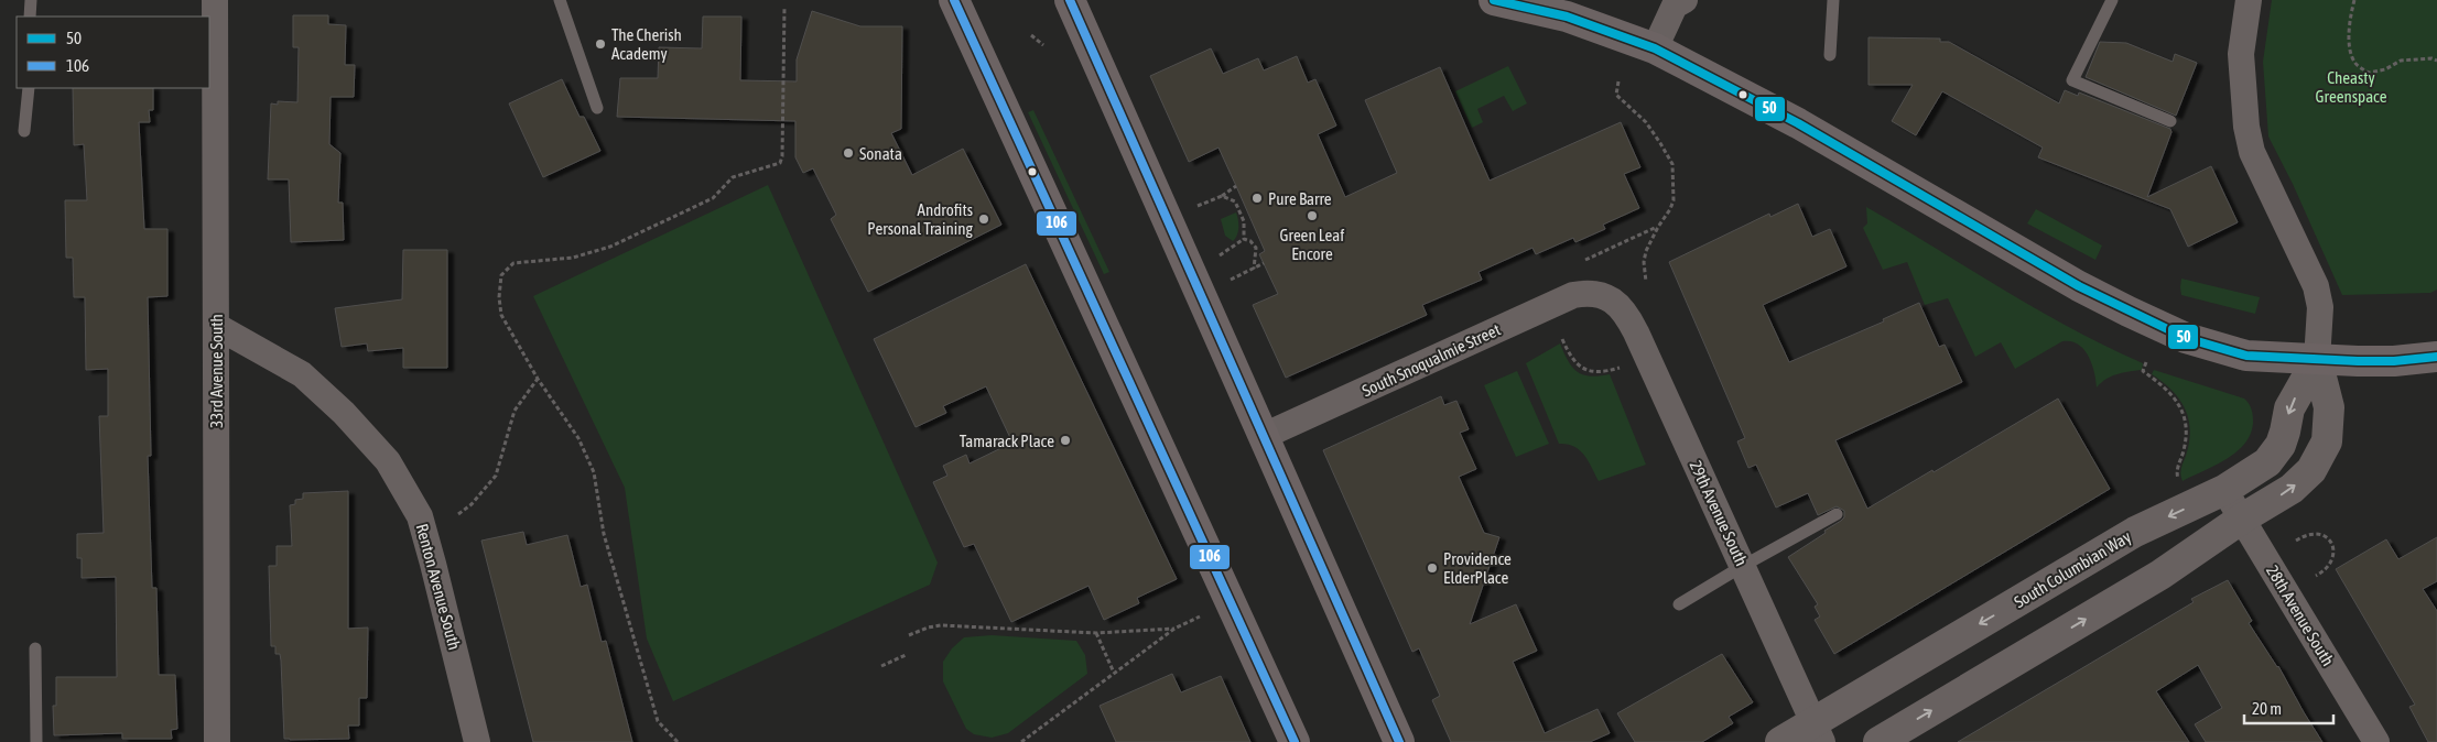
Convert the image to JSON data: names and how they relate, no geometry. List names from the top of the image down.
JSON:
{
  "streets": {
    "street": [
      "South Snoqualmie Street",
      "33rd Avenue South",
      "29th Avenue South",
      "South Columbian Way",
      "Renton Avenue South",
      "28th Avenue South"
    ]
  },
  "crossings": [
    ["South Snoqualmie Street", "29th Avenue South"],
    ["33rd Avenue South", "Renton Avenue South"],
    ["29th Avenue South", "South Columbian Way"],
    ["South Columbian Way", "28th Avenue South"]
  ],
  "parks": ["Cheasty Greenspace"],
  "places": [
    "The Cherish Academy",
    "Sonata",
    "Pure Barre",
    "Green Leaf Encore",
    "Androfits Personal Training",
    "Tamarack Place",
    "Providence ElderPlace"
  ],
  "lines": ["transit line 50", "transit line 106"],
  "legend": ["50", "106"],
  "scale_bar": "20 m"
}
